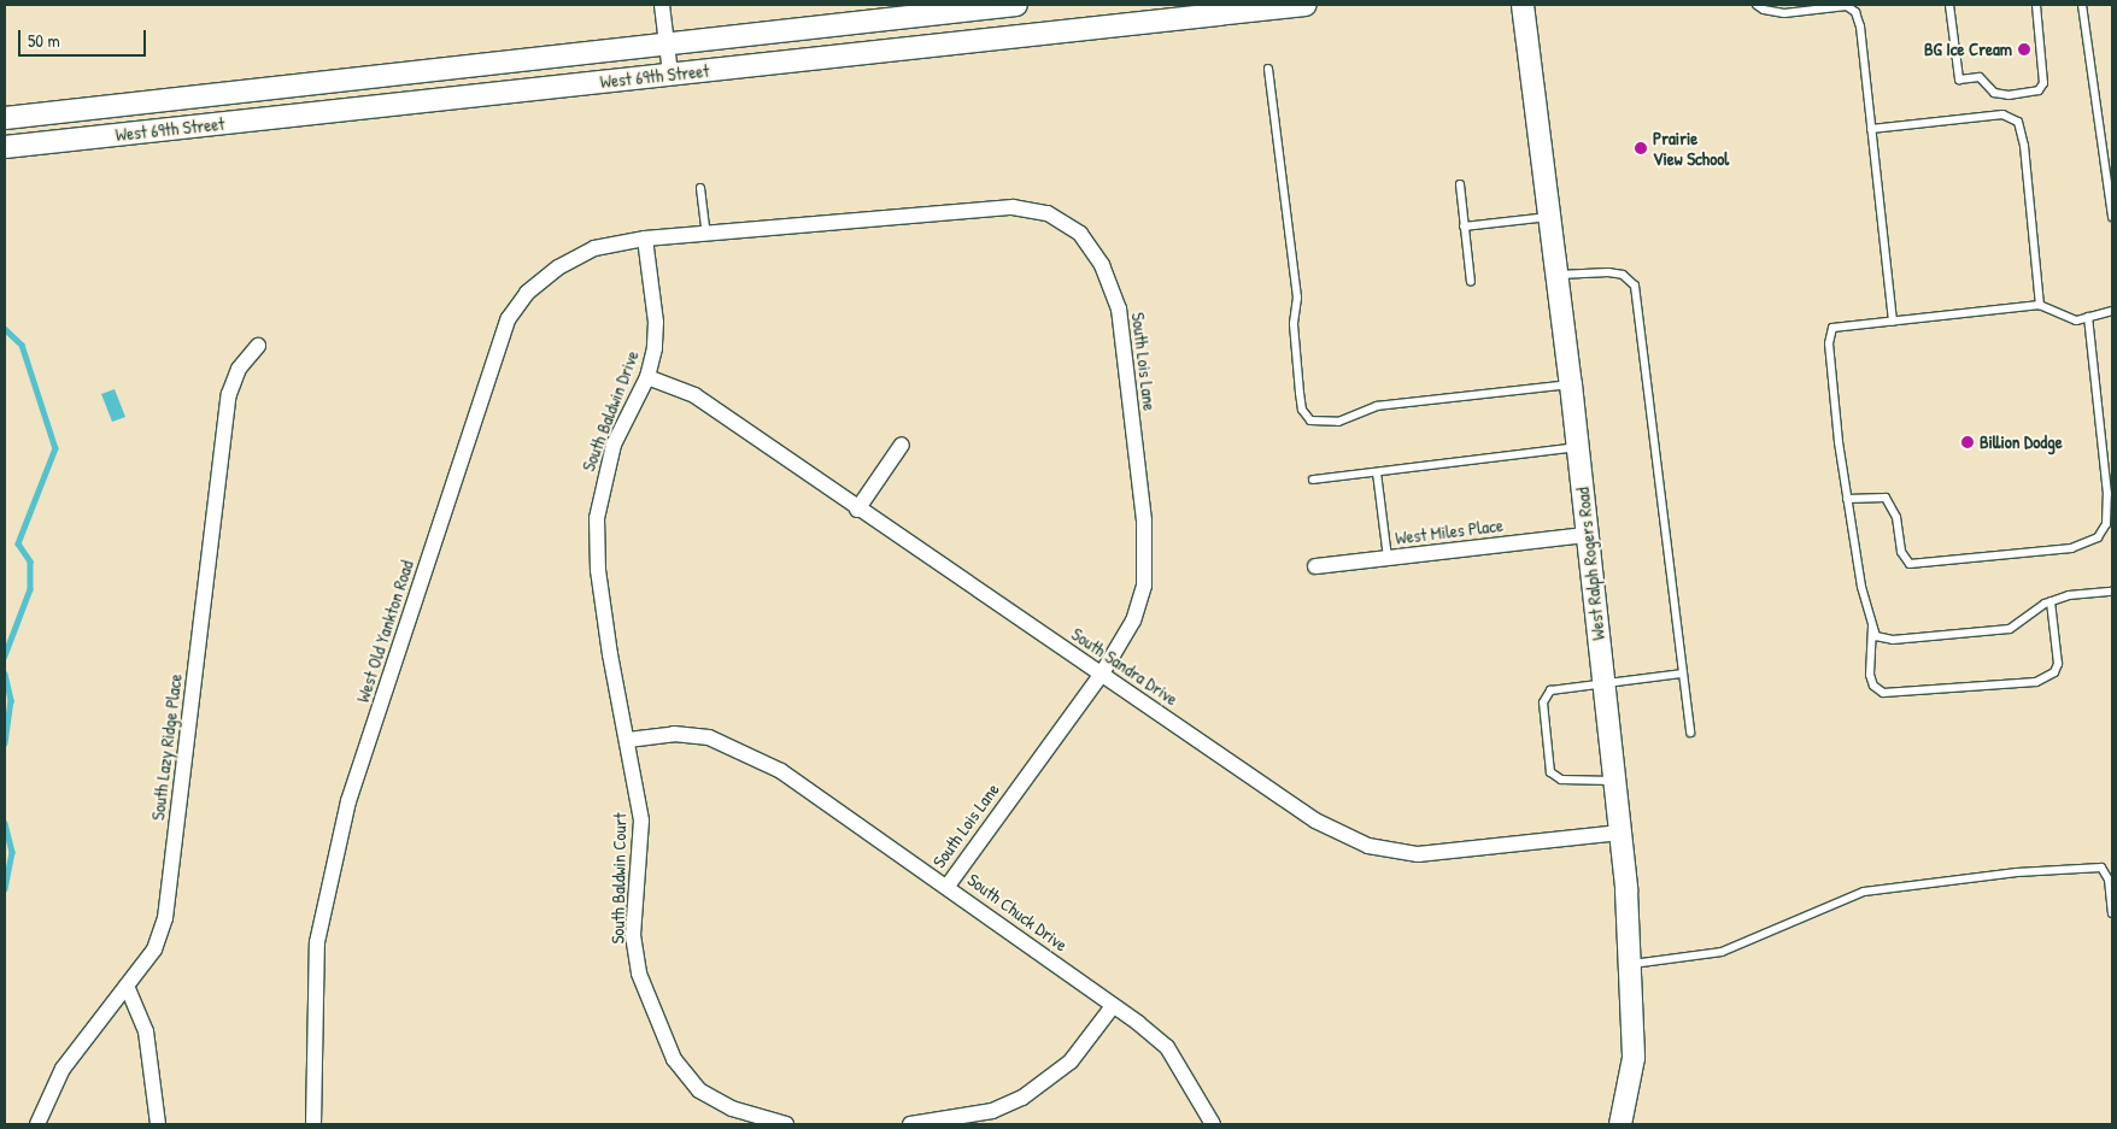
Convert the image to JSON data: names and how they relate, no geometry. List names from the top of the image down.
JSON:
{
  "streets": {
    "main road": ["West 69th Street", "West Ralph Rogers Road"],
    "street": [
      "South Lois Lane",
      "South Baldwin Drive",
      "West Miles Place",
      "West Old Yankton Road",
      "South Sandra Drive",
      "South Lazy Ridge Place",
      "South Baldwin Court",
      "South Chuck Drive"
    ]
  },
  "crossings": [
    ["South Lois Lane", "South Baldwin Drive"],
    ["South Lois Lane", "West Old Yankton Road"],
    ["South Lois Lane", "South Sandra Drive"],
    ["South Lois Lane", "South Chuck Drive"],
    ["South Baldwin Drive", "West Old Yankton Road"],
    ["South Baldwin Drive", "South Sandra Drive"],
    ["South Baldwin Drive", "South Baldwin Court"],
    ["South Baldwin Drive", "South Chuck Drive"],
    ["West Miles Place", "West Ralph Rogers Road"],
    ["West Ralph Rogers Road", "South Sandra Drive"],
    ["South Baldwin Court", "South Chuck Drive"]
  ],
  "places": ["BG Ice Cream", "Prairie View School", "Billion Dodge"],
  "scale_bar": "50 m"
}
